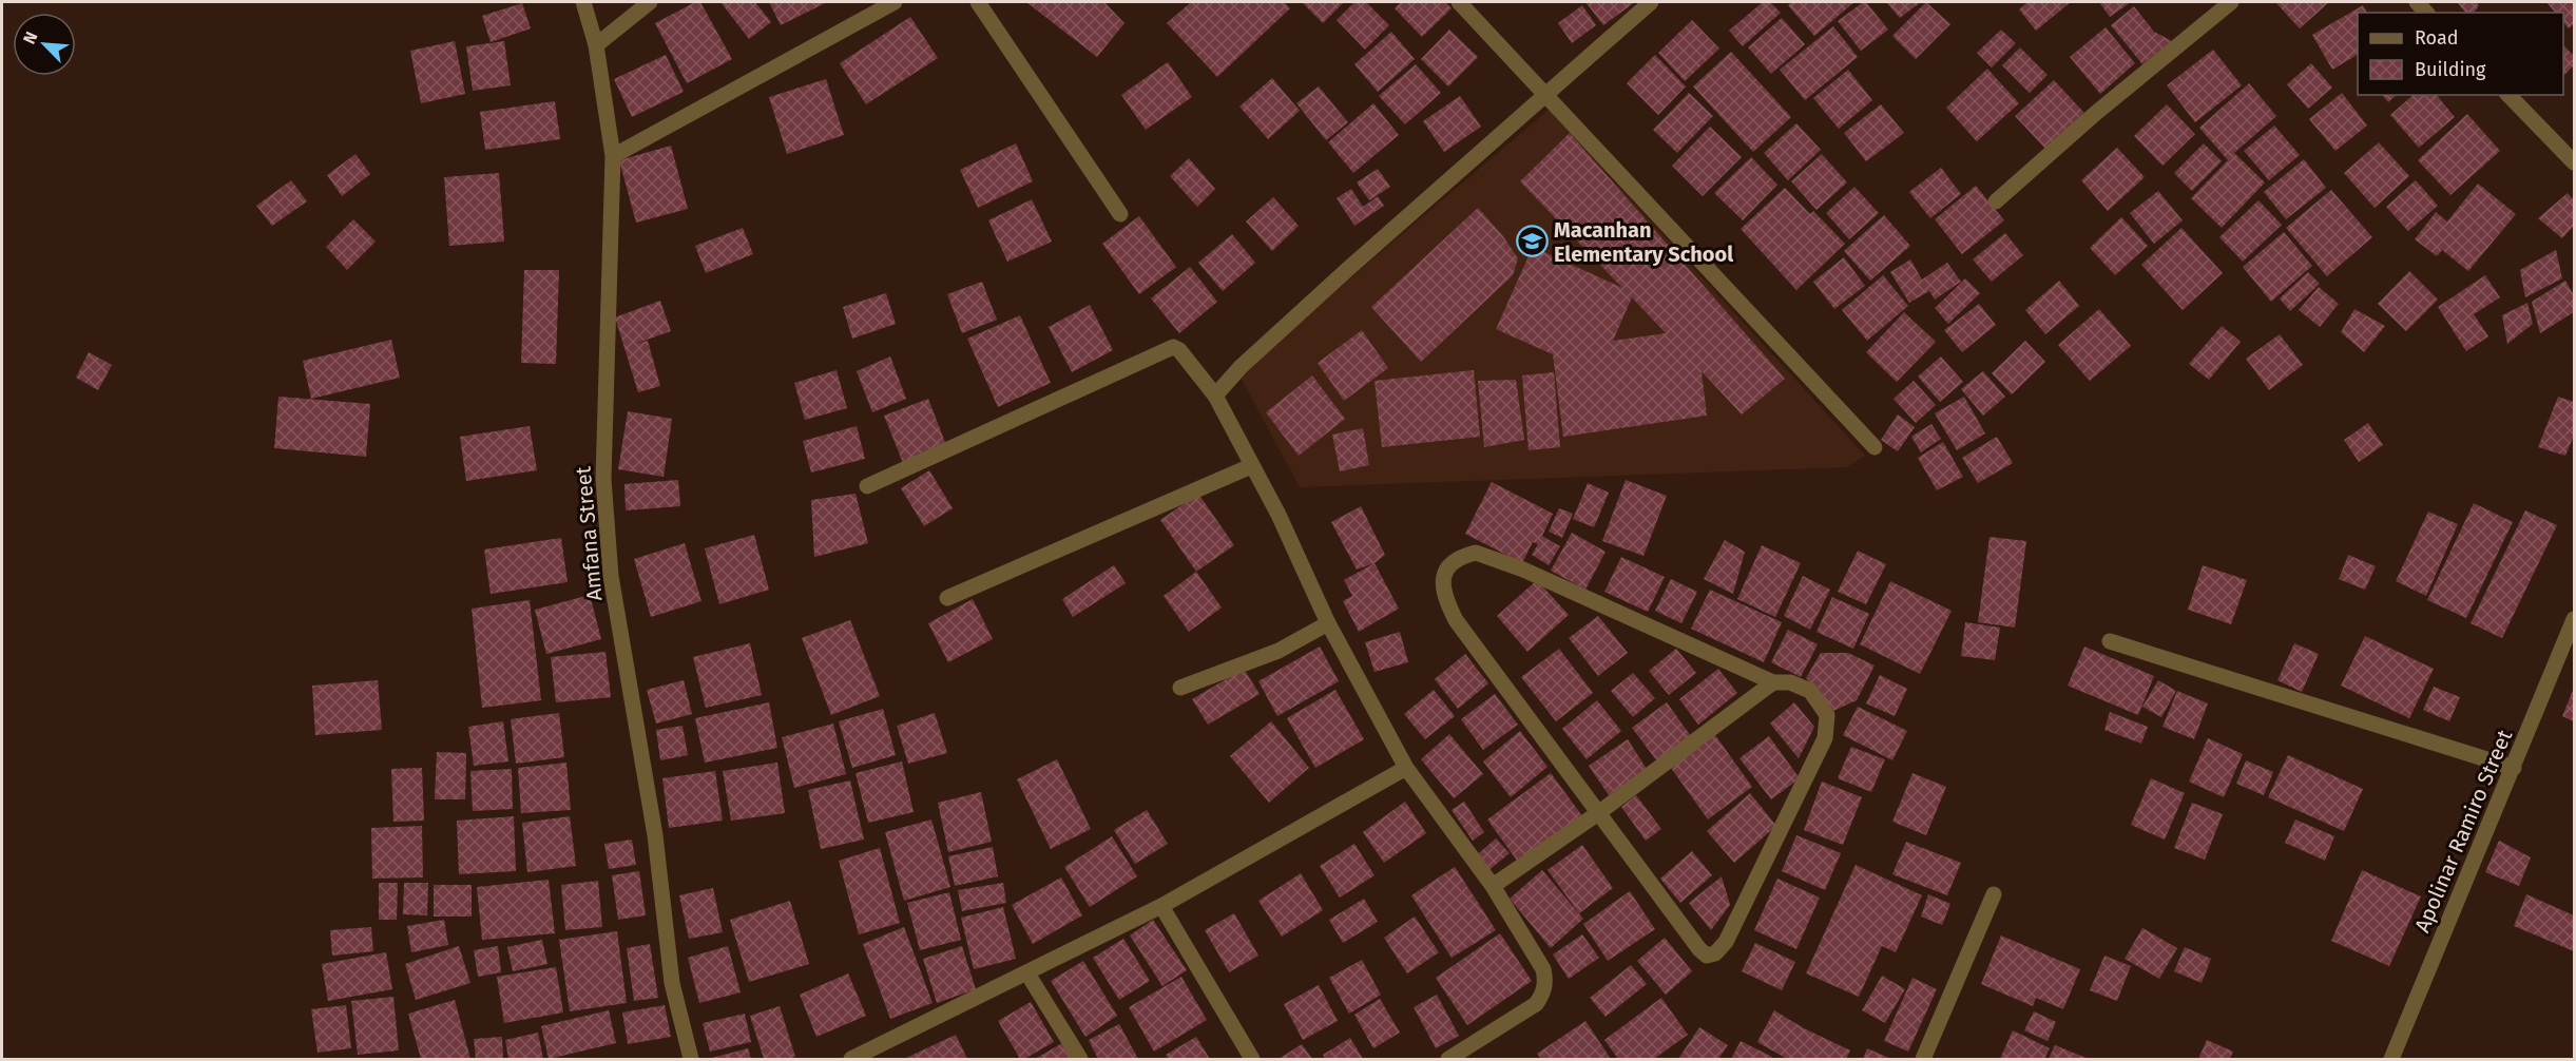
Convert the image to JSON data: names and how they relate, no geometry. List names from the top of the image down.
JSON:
{
  "streets": {
    "street": ["Amfana Street", "Apolinar Ramiro Street"]
  },
  "places": {
    "school or university": ["Macanhan Elementary School"]
  },
  "legend": ["Road", "Building"],
  "north": "top left"
}
